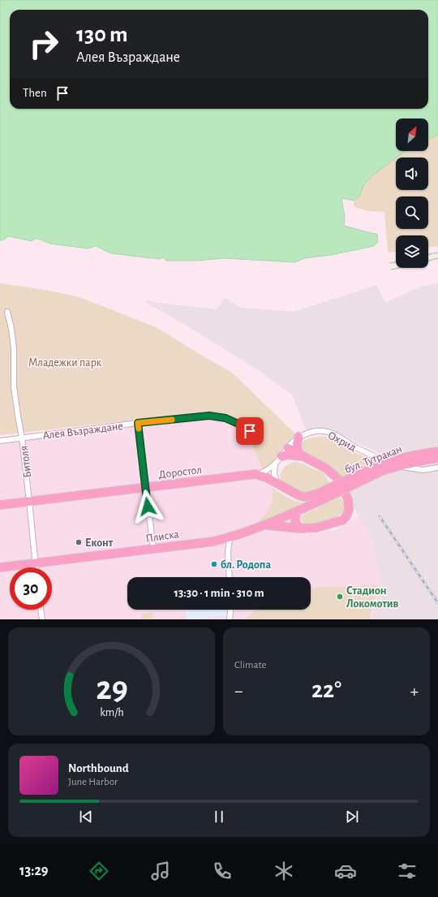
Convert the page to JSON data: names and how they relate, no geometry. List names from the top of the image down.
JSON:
{
  "streets": {
    "main road": ["бул. Тутракан", "Доростол", "Плиска"],
    "street": ["Алея Възраждане", "Охрид", "Битоля"]
  },
  "crossings": [
    ["Алея Възраждане", "Битоля"],
    ["бул. Тутракан", "Доростол"],
    ["бул. Тутракан", "Плиска"],
    ["Битоля", "Доростол"],
    ["Битоля", "Плиска"],
    ["Доростол", "Плиска"]
  ],
  "parks": ["Младежки парк"],
  "places": ["Еконт", "бл. Родопа", "Стадион Локомотив"],
  "north": "top right",
  "page": {
    "turn": ["130 m", "Алея Възраждане"],
    "then": "Then",
    "limit": "30",
    "trip": "13:30 · 1 min · 310 m",
    "tile": "Climate",
    "heat": ["−", "22°", "+"],
    "song": ["Northbound", "June Harbor"],
    "tabs": "13:29",
    "gauge": ["29", "km/h"]
  }
}
